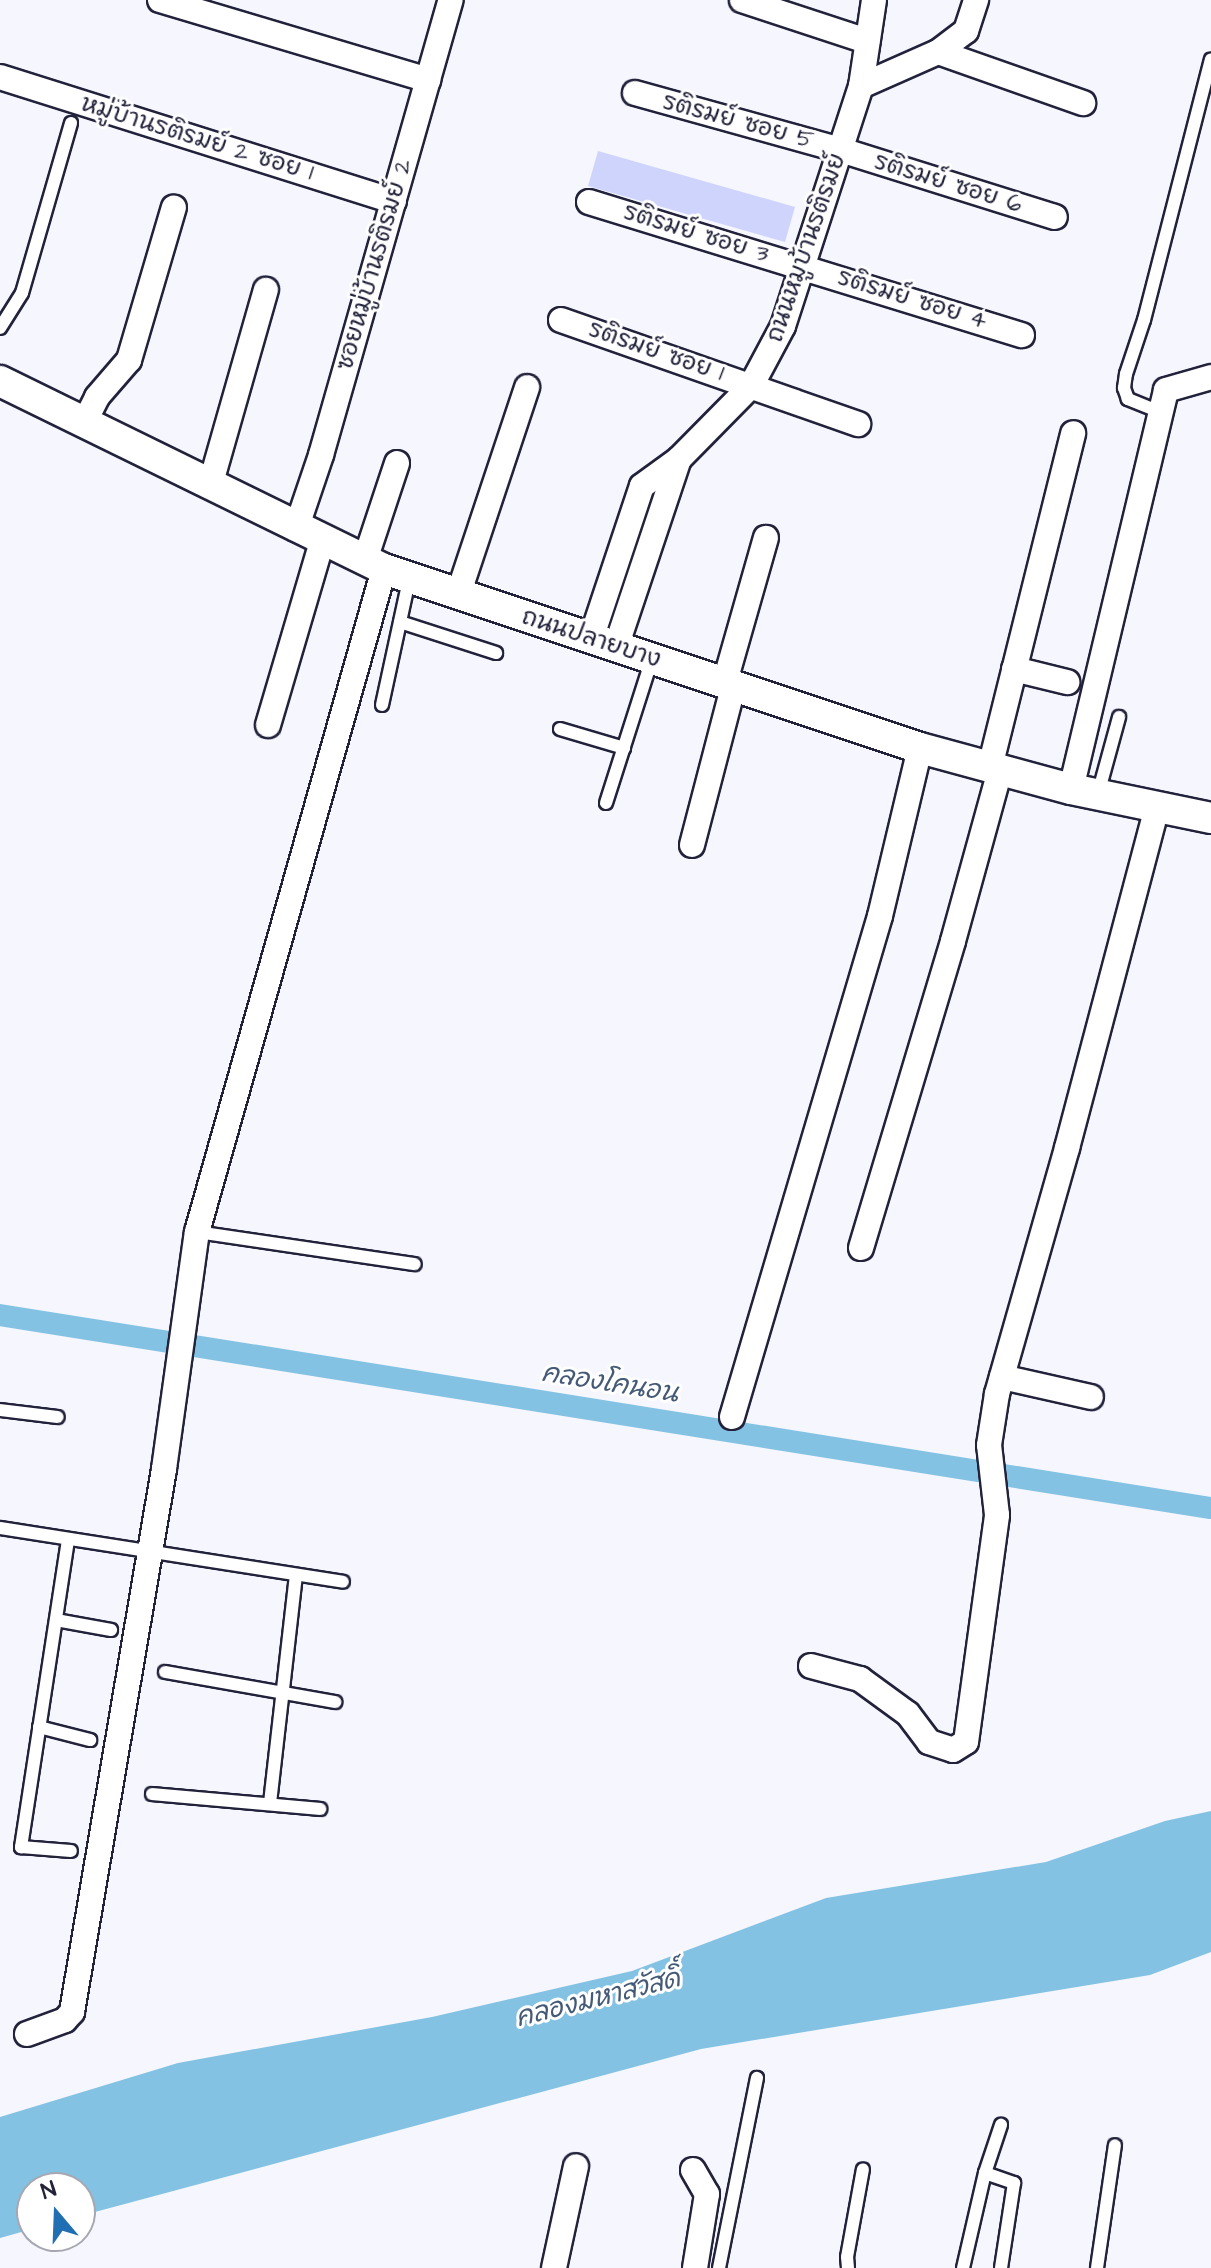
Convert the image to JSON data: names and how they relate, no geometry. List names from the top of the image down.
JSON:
{
  "streets": {
    "street": [
      "รติรมย์ ซอย 5",
      "หมู่บ้านรติรมย์ 2 ซอย 1",
      "รติรมย์ ซอย 6",
      "รติรมย์ ซอย 3",
      "ถนนหมูบ้านรติรมย์",
      "ซอยหมู่บ้านรติรมย์ 2",
      "รติรมย์ ซอย 4",
      "รติรมย์ ซอย 1",
      "ถนนปลายบาง"
    ]
  },
  "crossings": [
    ["รติรมย์ ซอย 5", "รติรมย์ ซอย 6"],
    ["รติรมย์ ซอย 5", "ถนนหมูบ้านรติรมย์"],
    ["หมู่บ้านรติรมย์ 2 ซอย 1", "ซอยหมู่บ้านรติรมย์ 2"],
    ["รติรมย์ ซอย 6", "ถนนหมูบ้านรติรมย์"],
    ["รติรมย์ ซอย 3", "ถนนหมูบ้านรติรมย์"],
    ["รติรมย์ ซอย 3", "รติรมย์ ซอย 4"],
    ["ถนนหมูบ้านรติรมย์", "รติรมย์ ซอย 4"],
    ["ถนนหมูบ้านรติรมย์", "รติรมย์ ซอย 1"],
    ["ถนนหมูบ้านรติรมย์", "ถนนปลายบาง"],
    ["ซอยหมู่บ้านรติรมย์ 2", "ถนนปลายบาง"]
  ],
  "water": ["คลองโคนอน", "คลองมหาสวัสดิ์"],
  "north": "top"
}
